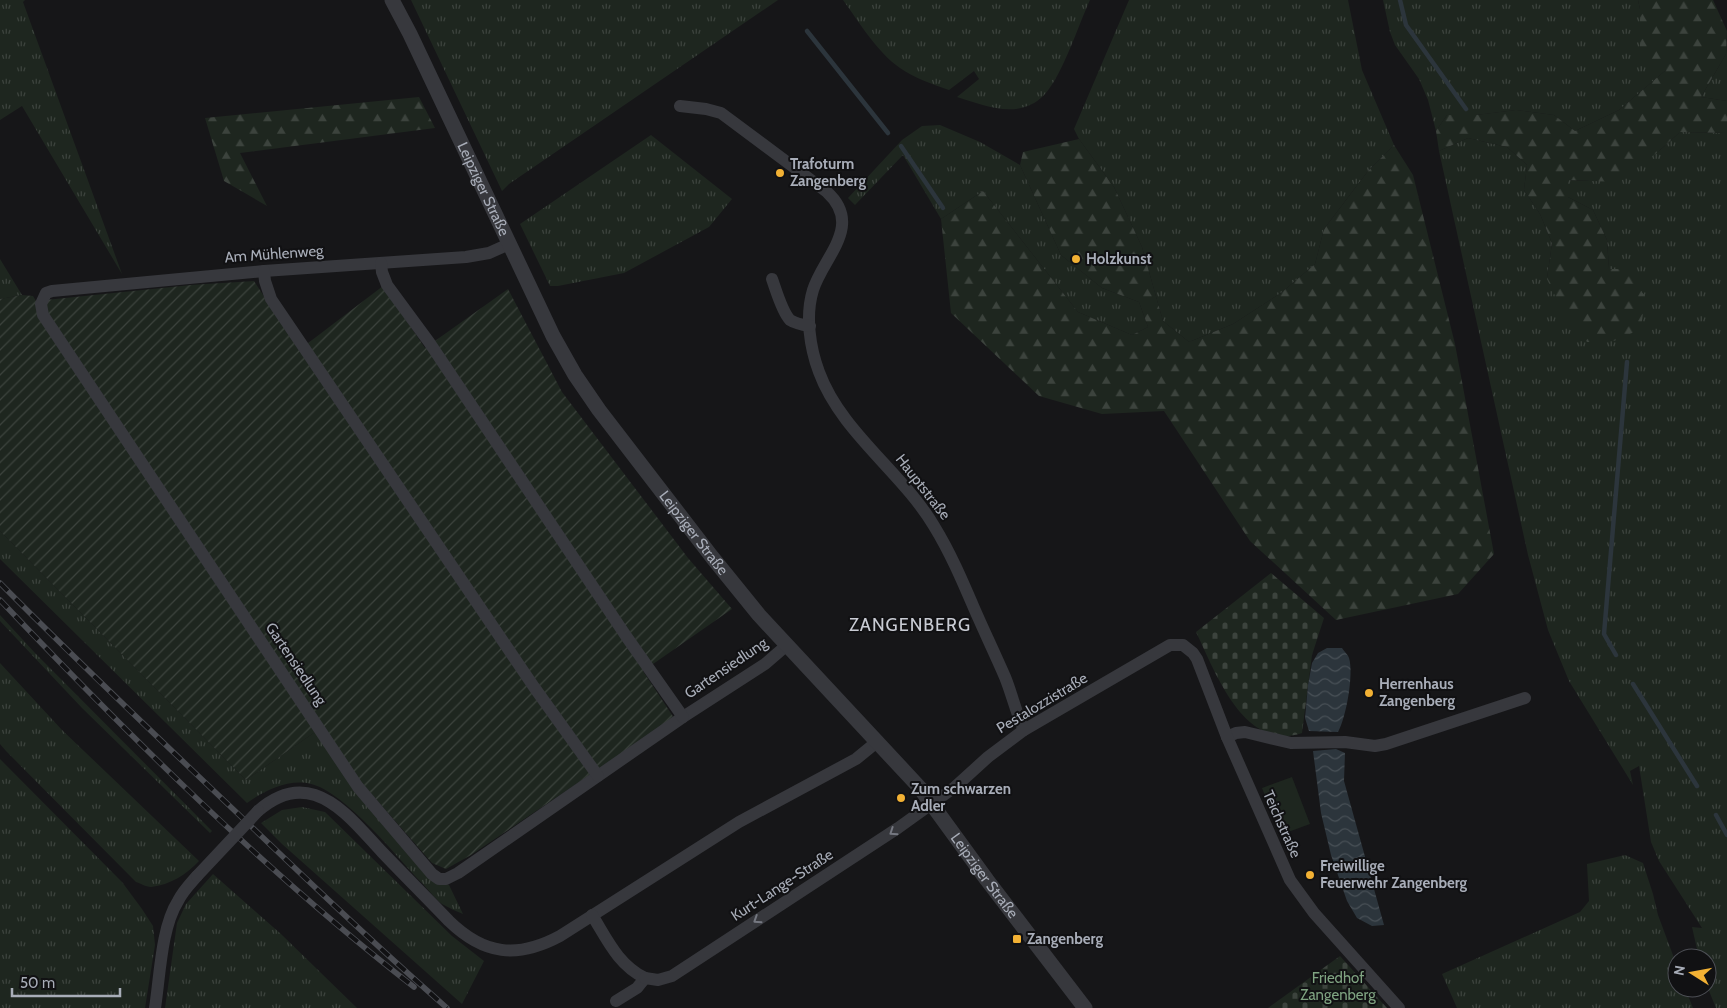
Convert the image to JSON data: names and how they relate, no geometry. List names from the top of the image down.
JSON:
{
  "streets": {
    "street": [
      "Leipziger Straße",
      "Am Mühlenweg",
      "Hauptstraße",
      "Gartensiedlung",
      "Pestalozzistraße",
      "Teichstraße",
      "Kurt-Lange-Straße"
    ]
  },
  "crossings": [
    ["Leipziger Straße", "Am Mühlenweg"],
    ["Leipziger Straße", "Gartensiedlung"],
    ["Leipziger Straße", "Pestalozzistraße"],
    ["Leipziger Straße", "Kurt-Lange-Straße"],
    ["Am Mühlenweg", "Gartensiedlung"],
    ["Hauptstraße", "Pestalozzistraße"],
    ["Pestalozzistraße", "Teichstraße"],
    ["Pestalozzistraße", "Kurt-Lange-Straße"]
  ],
  "districts": ["ZANGENBERG"],
  "parks": ["Friedhof Zangenberg"],
  "places": {
    "other": [
      "Trafoturm Zangenberg",
      "Holzkunst",
      "Herrenhaus Zangenberg",
      "Zum schwarzen Adler",
      "Freiwillige Feuerwehr Zangenberg"
    ],
    "transit": ["Zangenberg"]
  },
  "scale_bar": "50 m",
  "north": "left"
}
